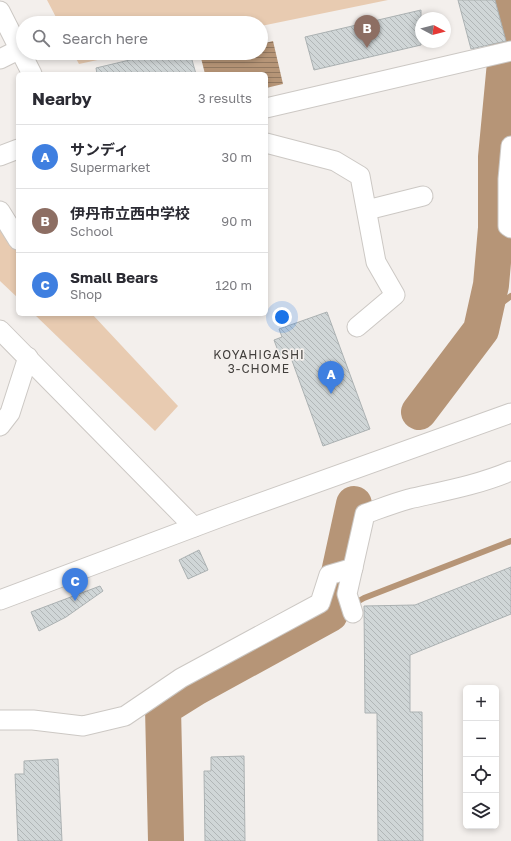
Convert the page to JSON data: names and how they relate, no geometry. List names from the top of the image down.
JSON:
{
  "districts": ["KOYAHIGASHI 3-CHOME"],
  "north": "right",
  "page": {
    "pins": ["B", "A", "C"],
    "search": "Search here",
    "heading": ["Nearby", "3 results"],
    "list": [
      {
        "mark": "A",
        "name": "サンディ",
        "note": "Supermarket",
        "value": "30 m"
      },
      {
        "mark": "B",
        "name": "伊丹市立西中学校",
        "note": "School",
        "value": "90 m"
      },
      {
        "mark": "C",
        "name": "Small Bears",
        "note": "Shop",
        "value": "120 m"
      }
    ],
    "map_buttons": ["+", "−"]
  }
}
